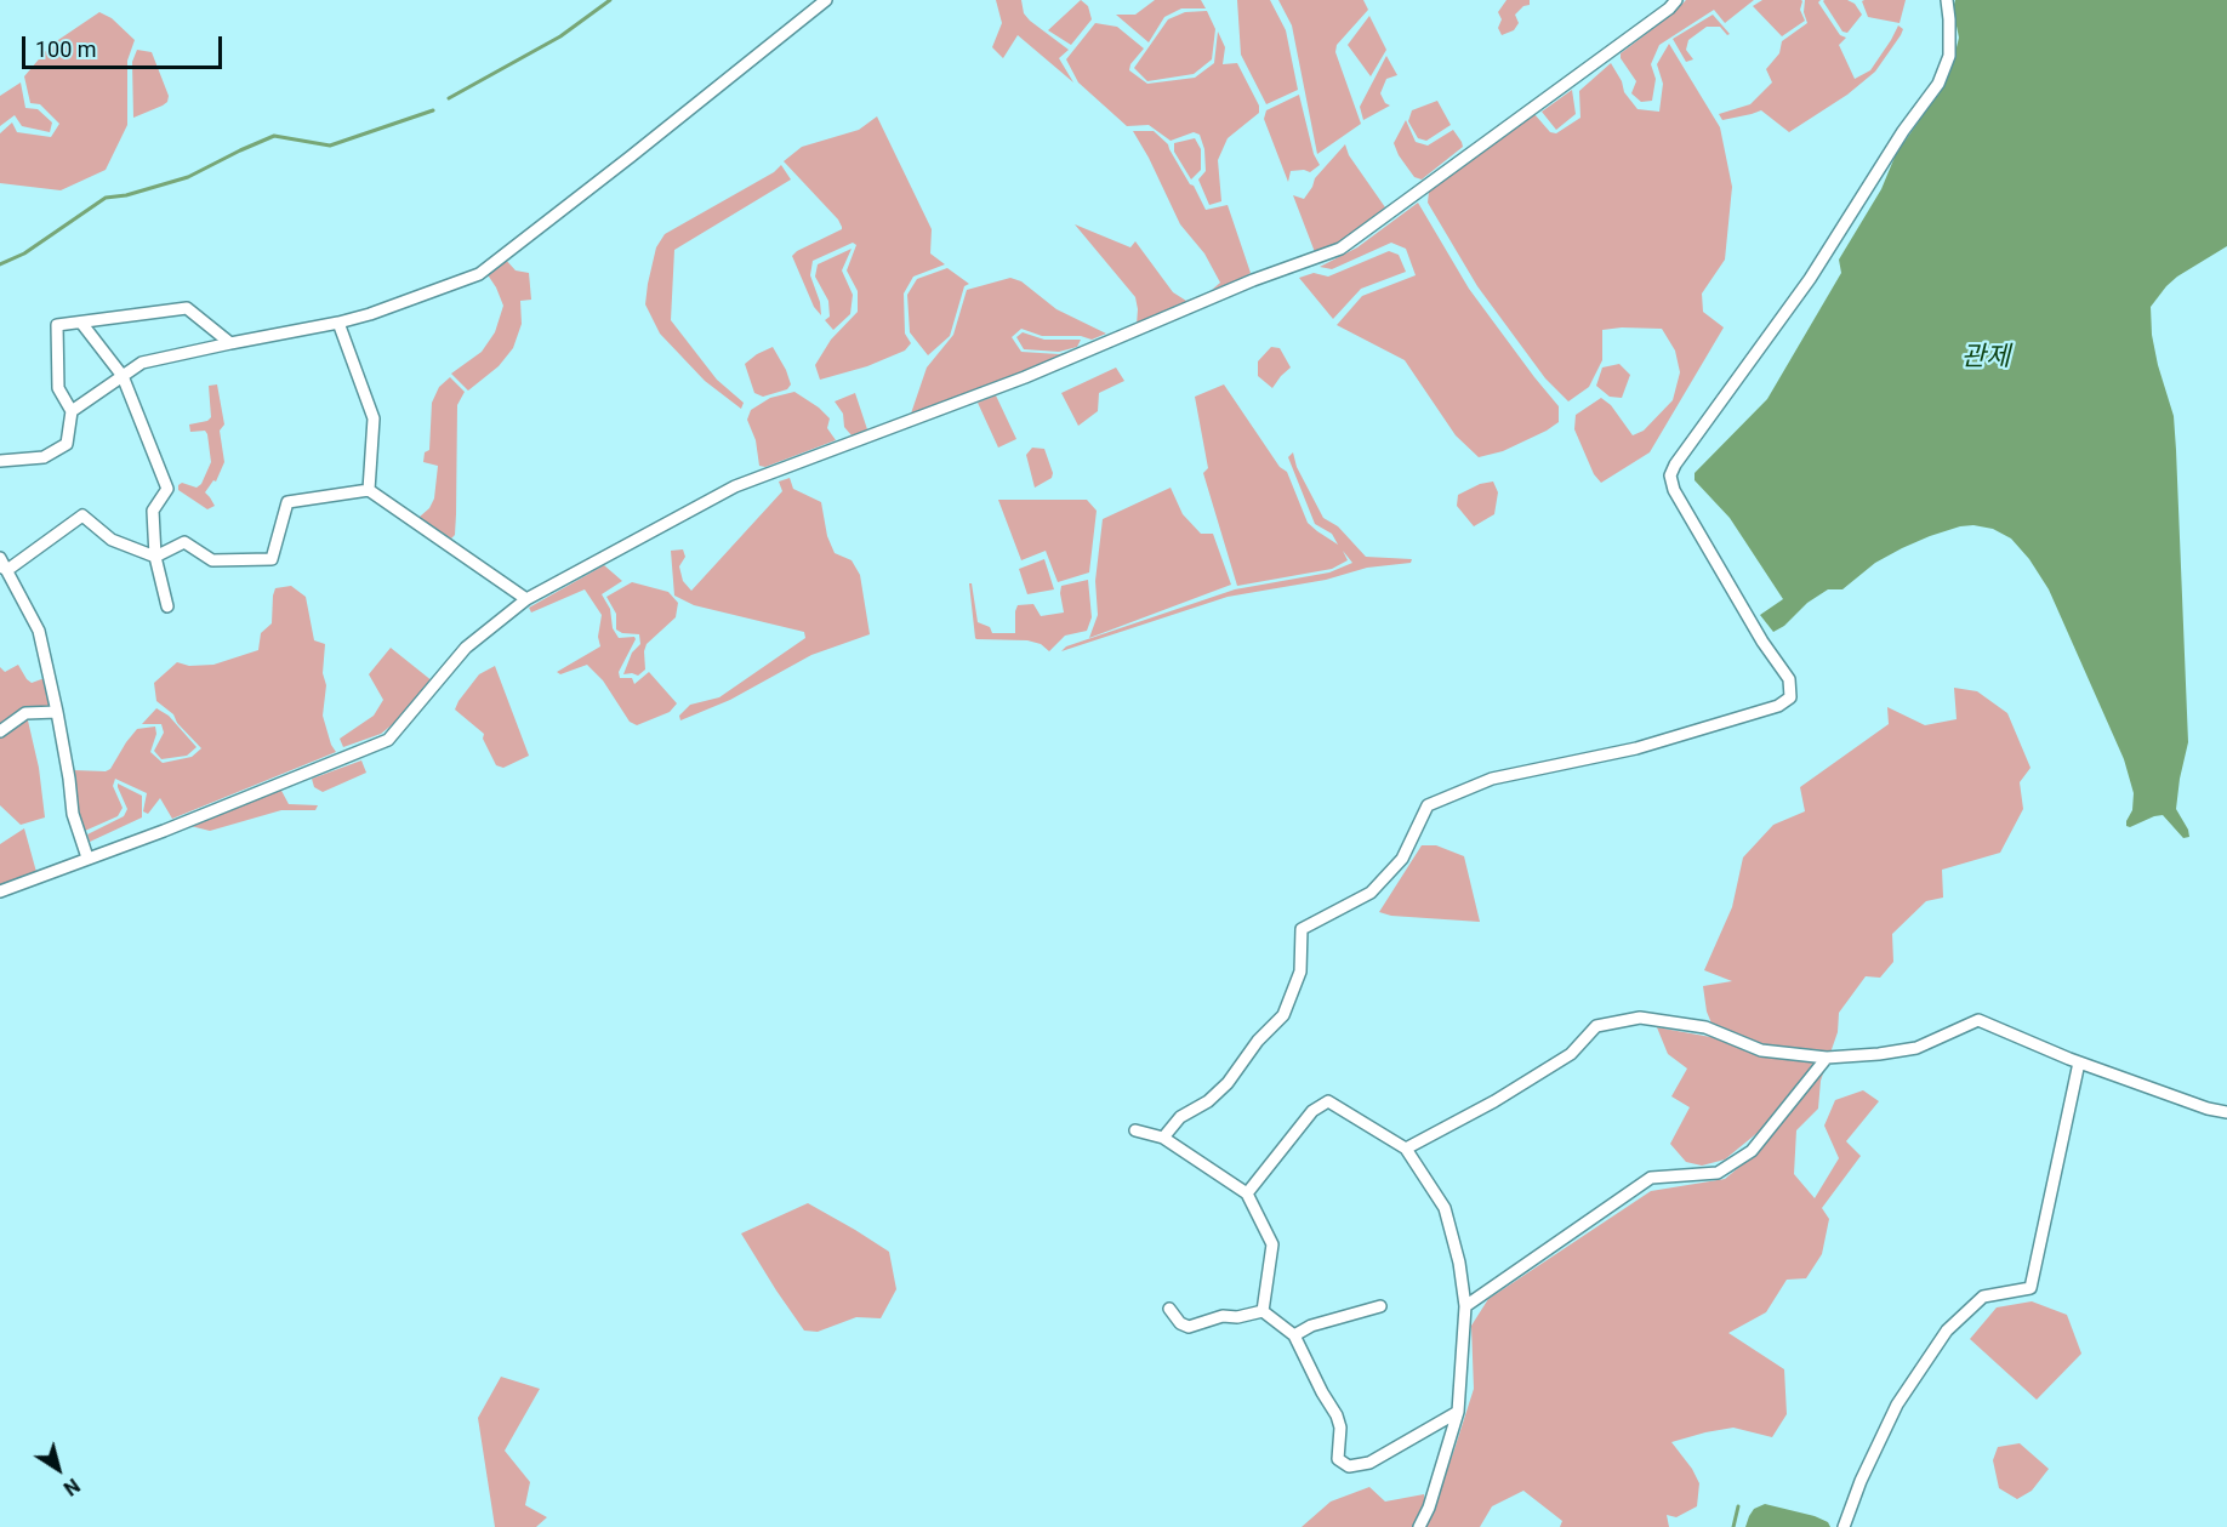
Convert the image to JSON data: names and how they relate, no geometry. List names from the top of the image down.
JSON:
{
  "water": ["관제"],
  "scale_bar": "100 m",
  "north": "bottom right"
}
